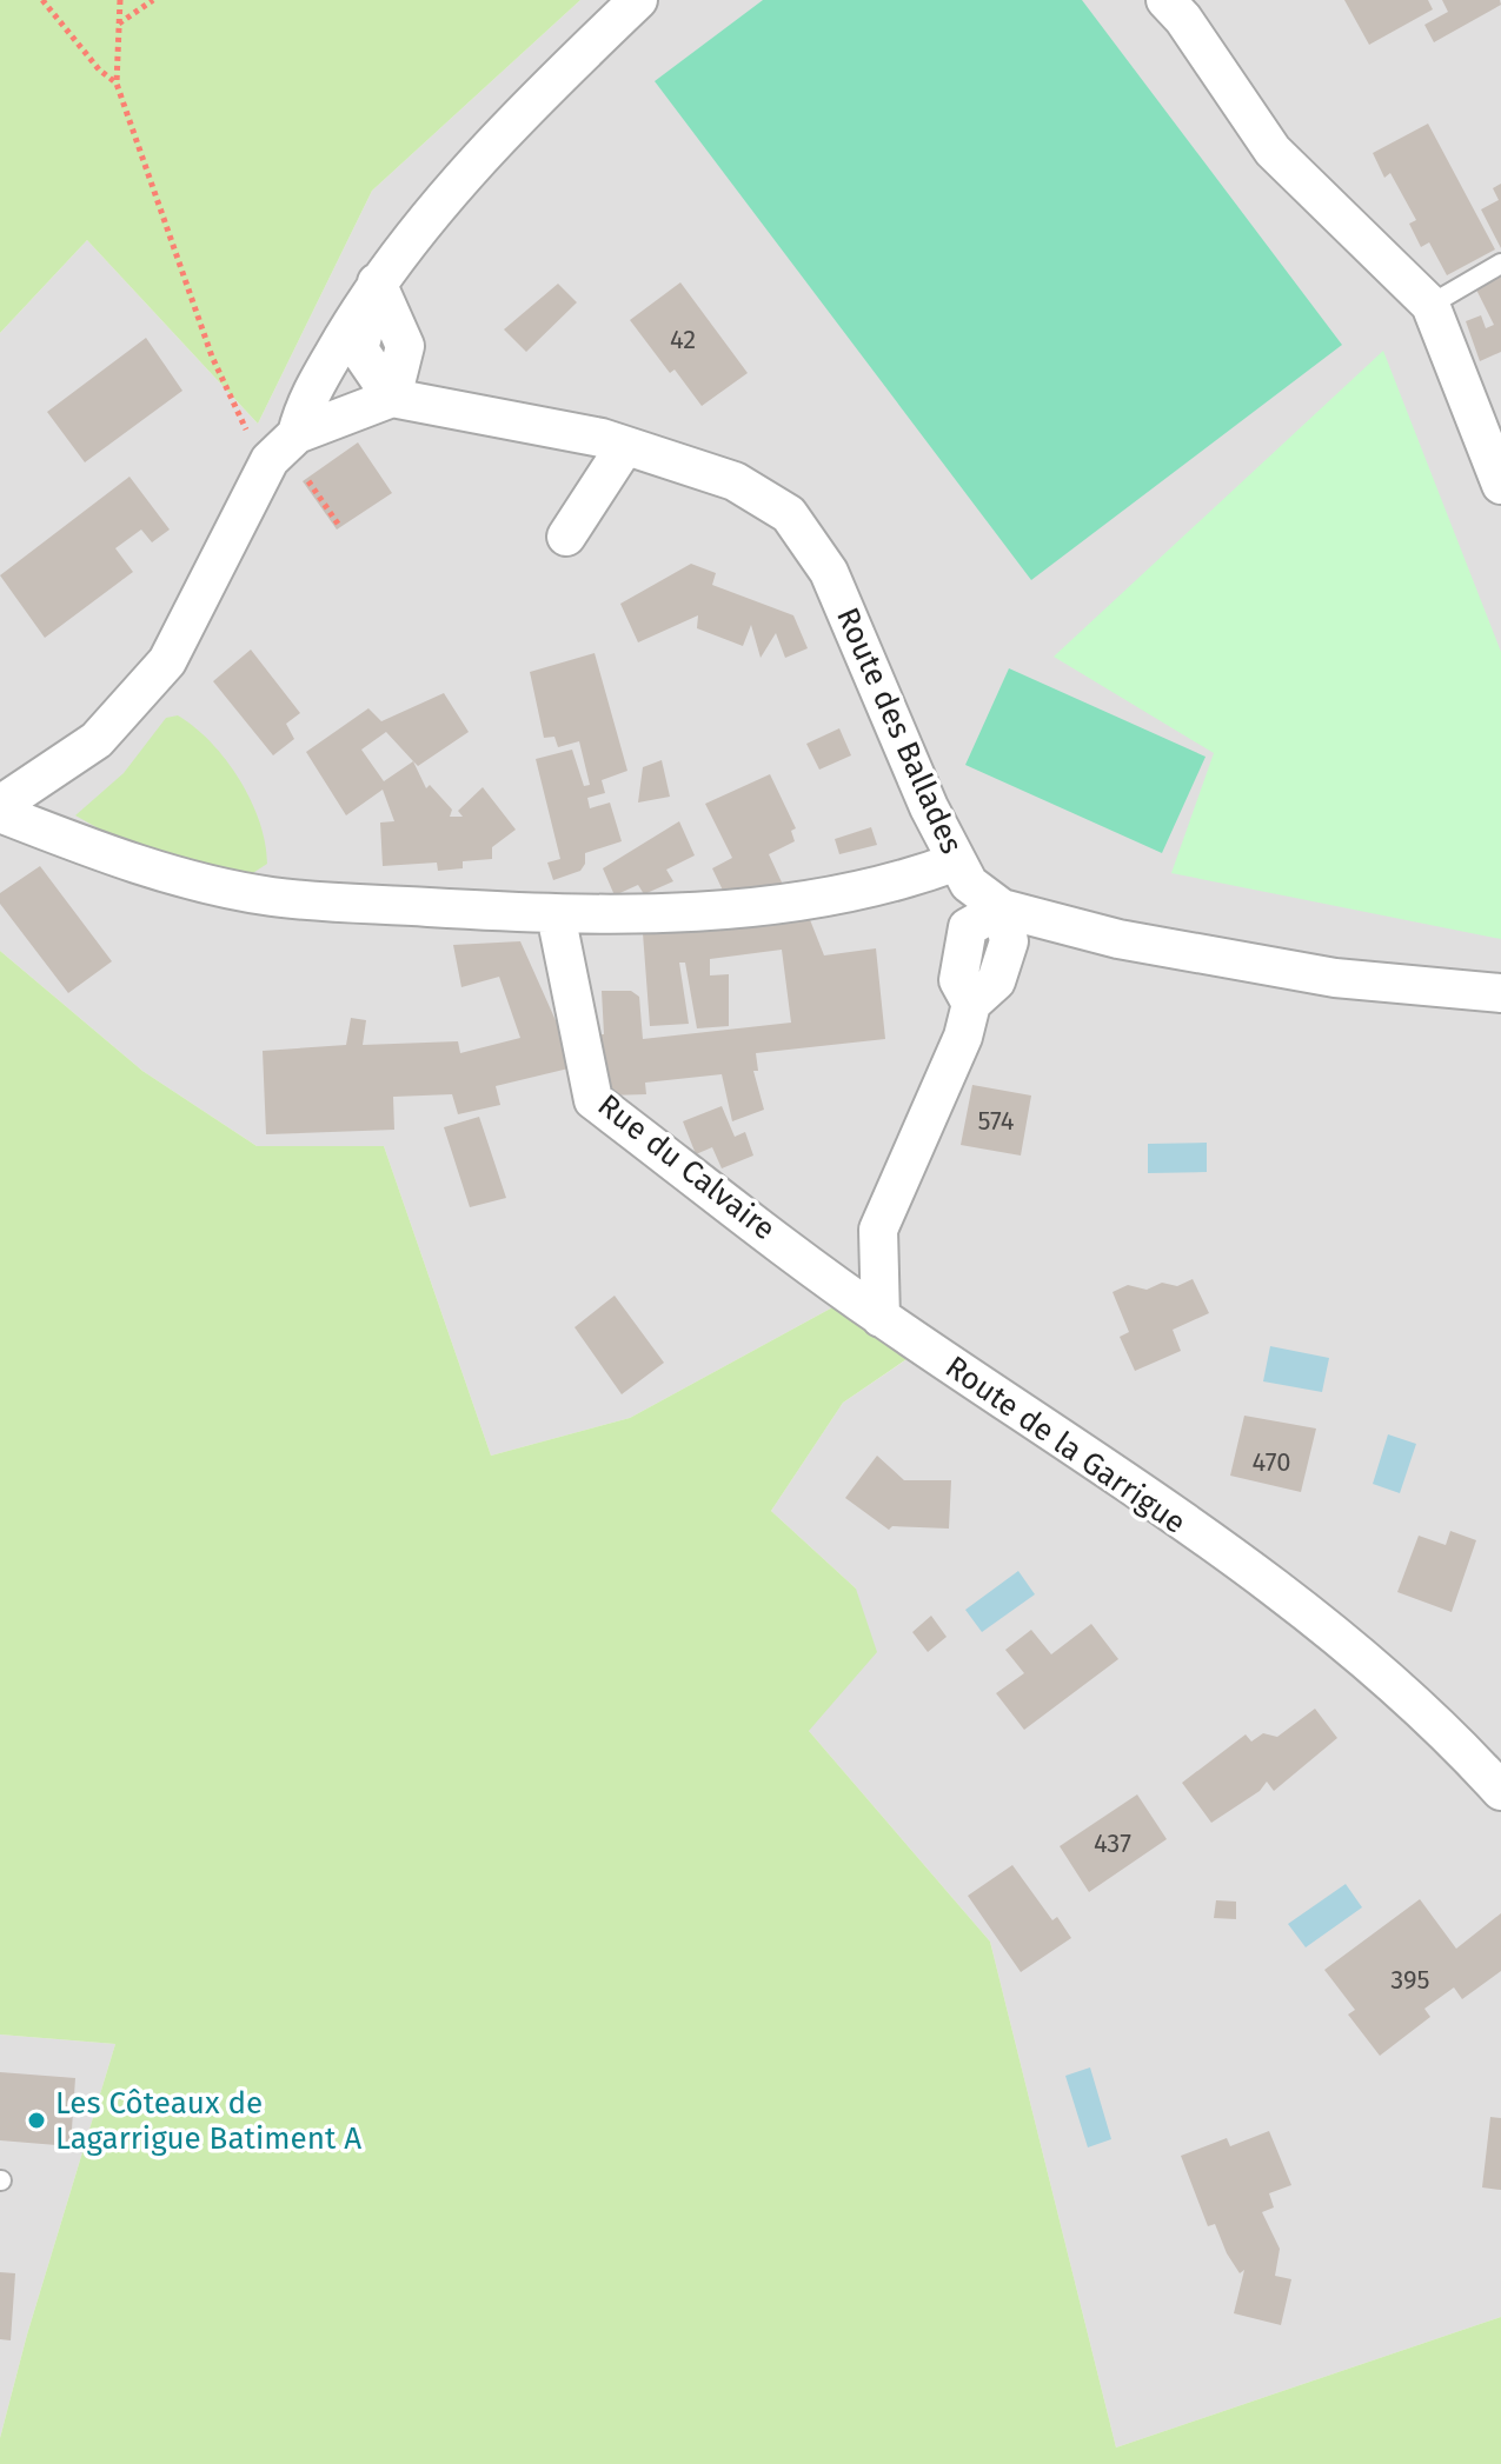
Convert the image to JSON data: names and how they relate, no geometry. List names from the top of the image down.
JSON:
{
  "streets": {
    "street": ["Route des Ballades", "Rue du Calvaire", "Route de la Garrigue"]
  },
  "crossings": [
    ["Rue du Calvaire", "Route de la Garrigue"]
  ],
  "places": ["Les Côteaux de Lagarrigue Batiment A"],
  "house_numbers": [
    "42",
    "574",
    "470",
    "437",
    "395"
  ]
}
